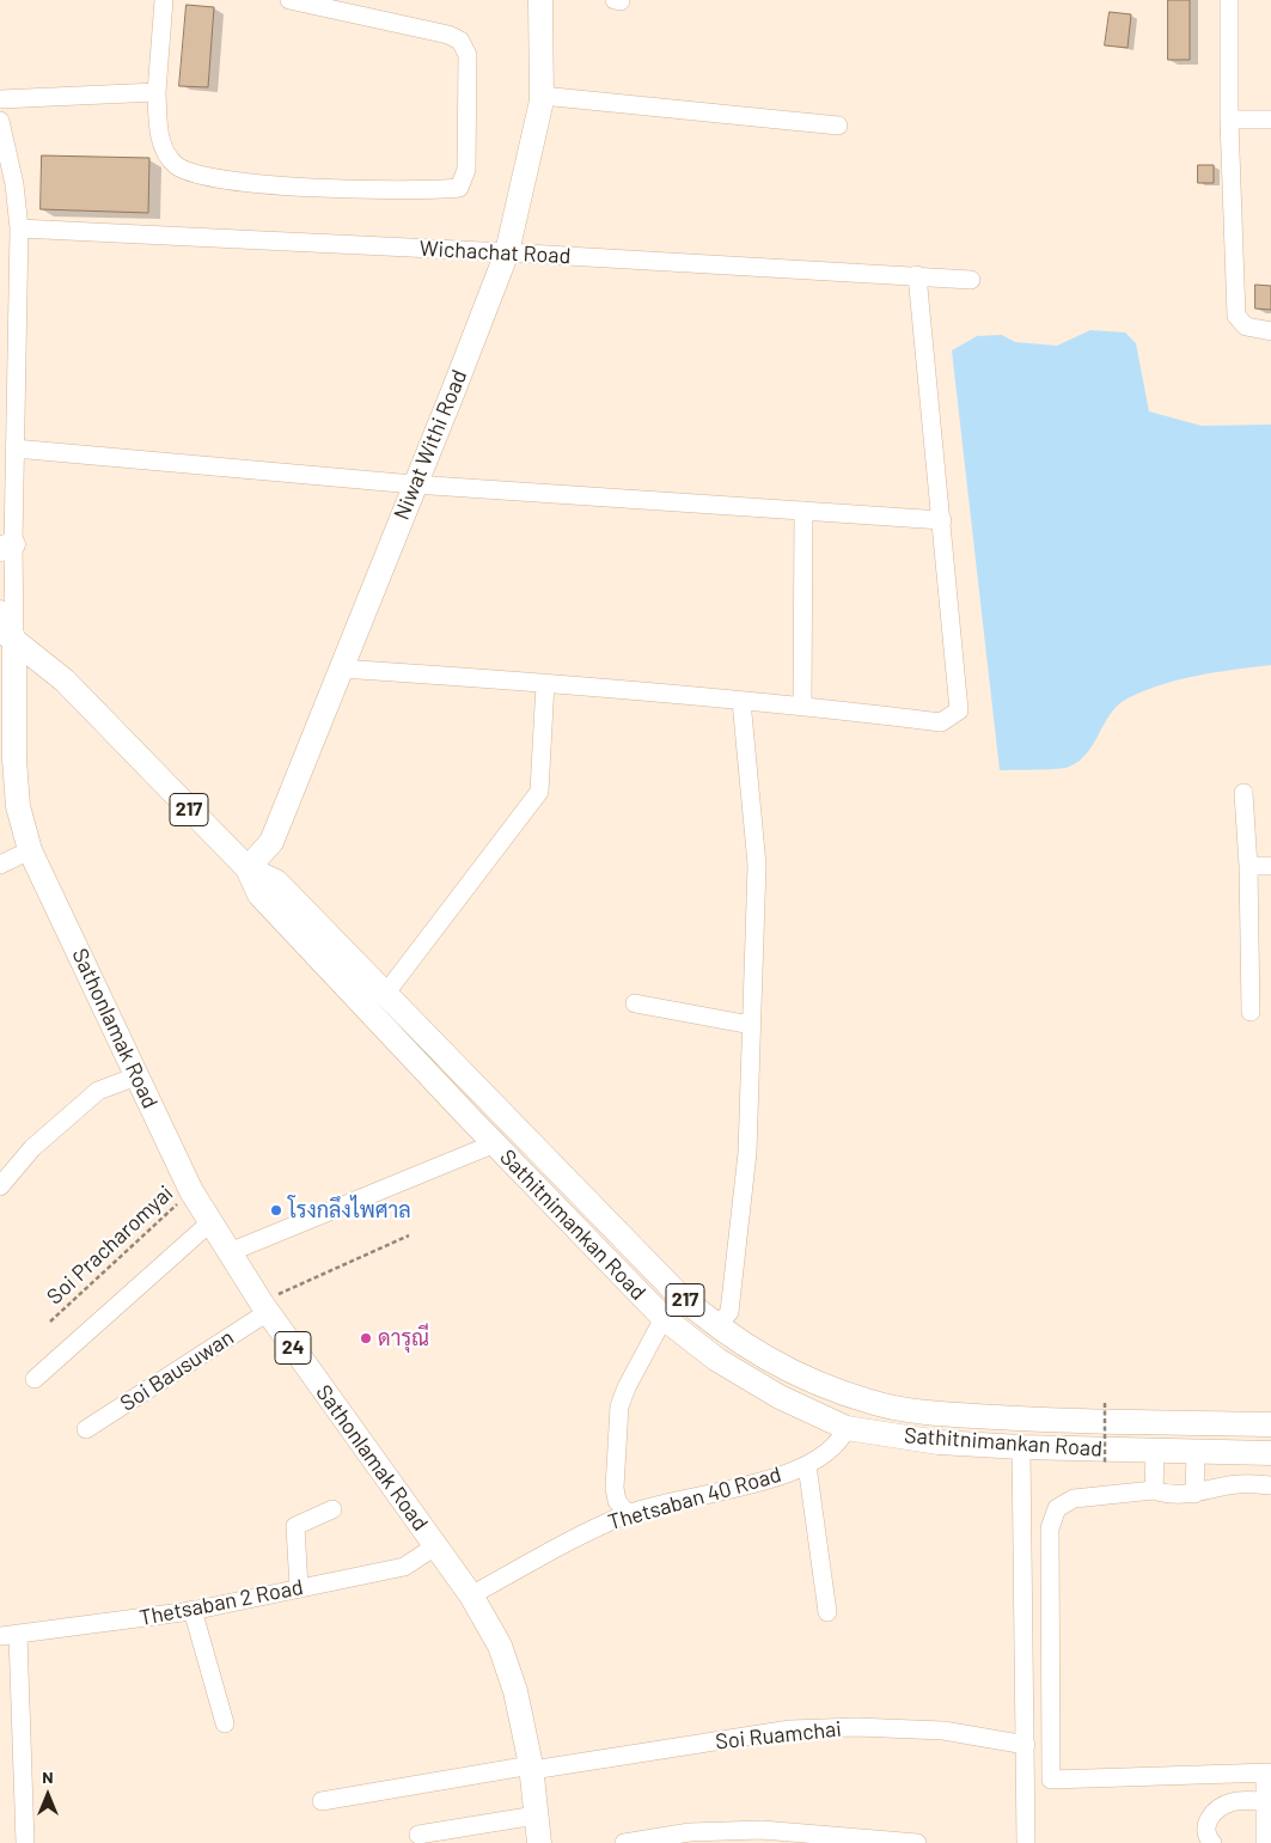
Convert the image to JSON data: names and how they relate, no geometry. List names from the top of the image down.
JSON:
{
  "streets": {
    "main road": [
      "Niwat Withi Road",
      "217",
      "Sathonlamak Road",
      "Sathitnimankan Road",
      "24"
    ],
    "street": [
      "Wichachat Road",
      "Soi Bausuwan",
      "Thetsaban 40 Road",
      "Thetsaban 2 Road",
      "Soi Ruamchai"
    ],
    "path": ["Soi Pracharomyai"]
  },
  "crossings": [
    ["Wichachat Road", "Niwat Withi Road"],
    ["Wichachat Road", "Sathonlamak Road"],
    ["Niwat Withi Road", "Sathitnimankan Road"],
    ["Sathonlamak Road", "Sathitnimankan Road"],
    ["Sathonlamak Road", "Soi Pracharomyai"],
    ["Sathonlamak Road", "Soi Bausuwan"],
    ["Sathonlamak Road", "Thetsaban 40 Road"],
    ["Sathonlamak Road", "Thetsaban 2 Road"],
    ["Sathonlamak Road", "Soi Ruamchai"],
    ["Sathitnimankan Road", "Thetsaban 40 Road"]
  ],
  "places": ["โรงกลึงไพศาล", "ดารุณี"],
  "north": "top"
}
